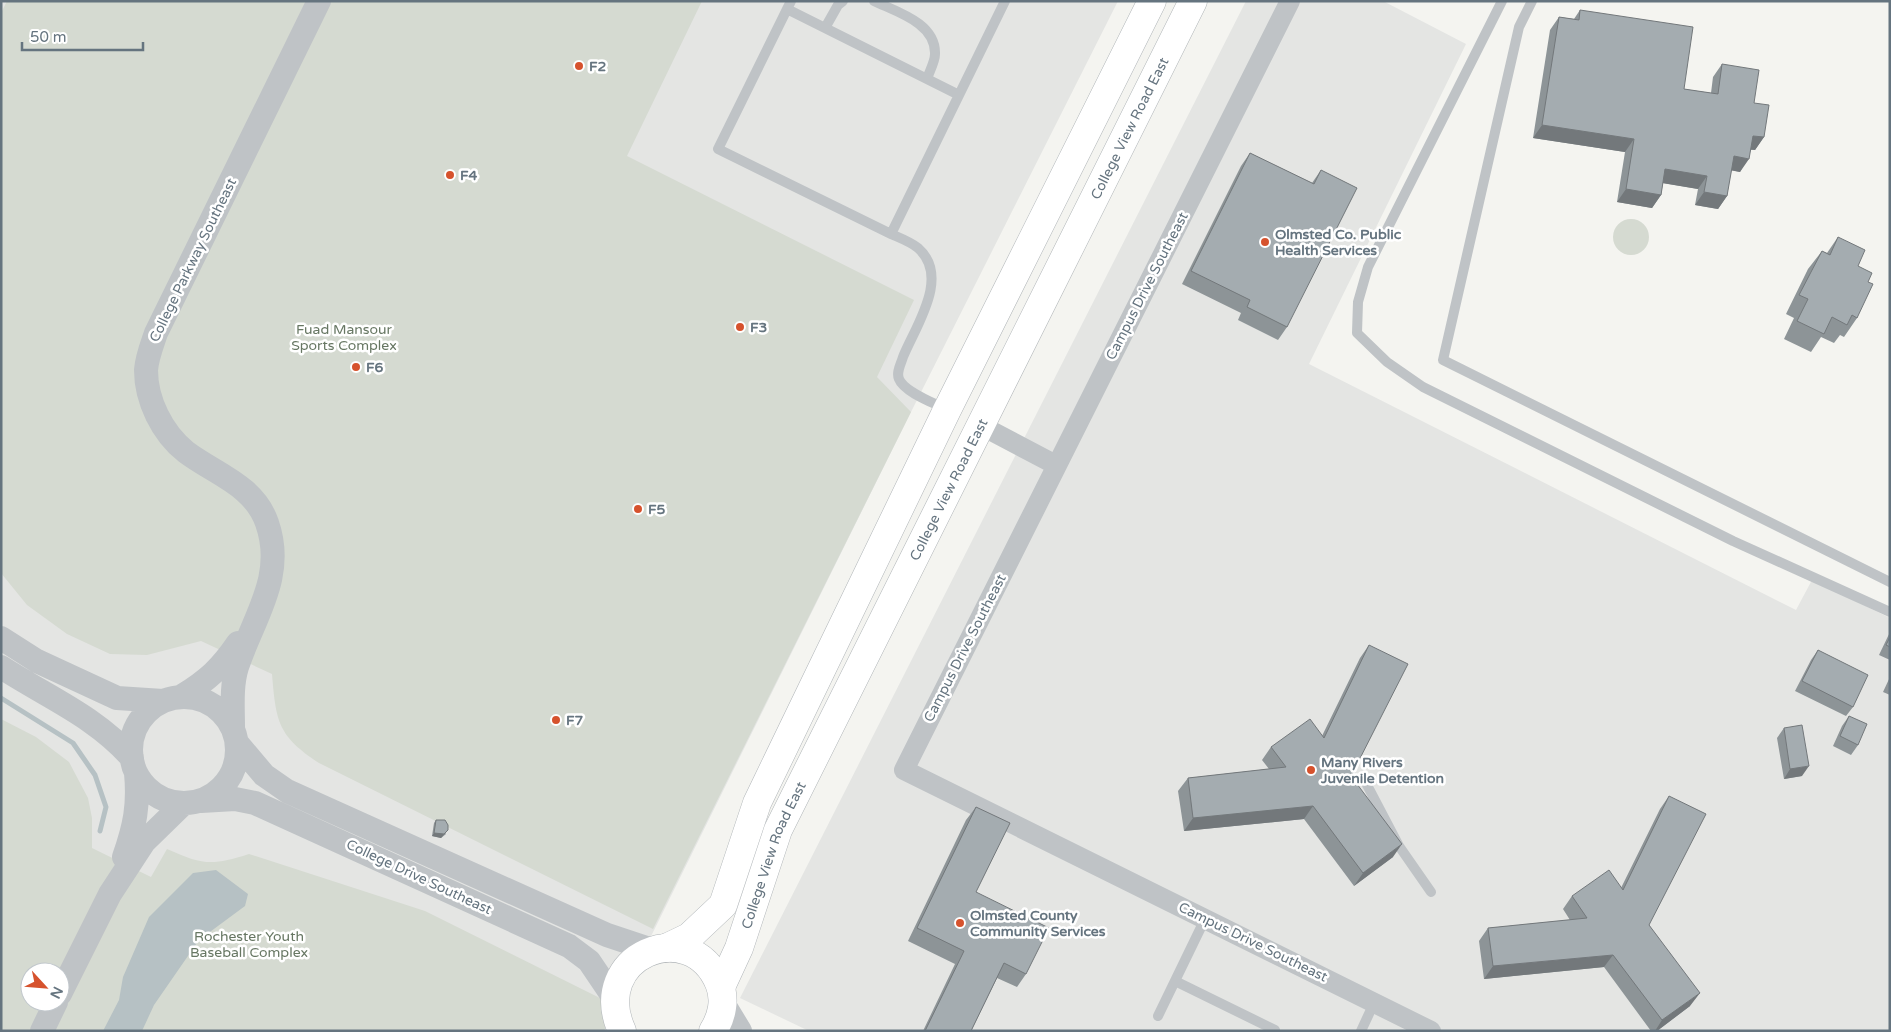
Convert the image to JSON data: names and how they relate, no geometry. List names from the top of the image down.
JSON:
{
  "streets": {
    "main road": ["College View Road East"],
    "street": ["College Parkway Southeast", "Campus Drive Southeast", "College Drive Southeast"]
  },
  "crossings": [
    ["College Parkway Southeast", "College Drive Southeast"]
  ],
  "parks": ["Fuad Mansour Sports Complex", "Rochester Youth Baseball Complex"],
  "places": [
    "F2",
    "F4",
    "Olmsted Co. Public Health Services",
    "F3",
    "F6",
    "F5",
    "F7",
    "Many Rivers Juvenile Detention",
    "Olmsted County Community Services"
  ],
  "scale_bar": "50 m",
  "north": "bottom right"
}
